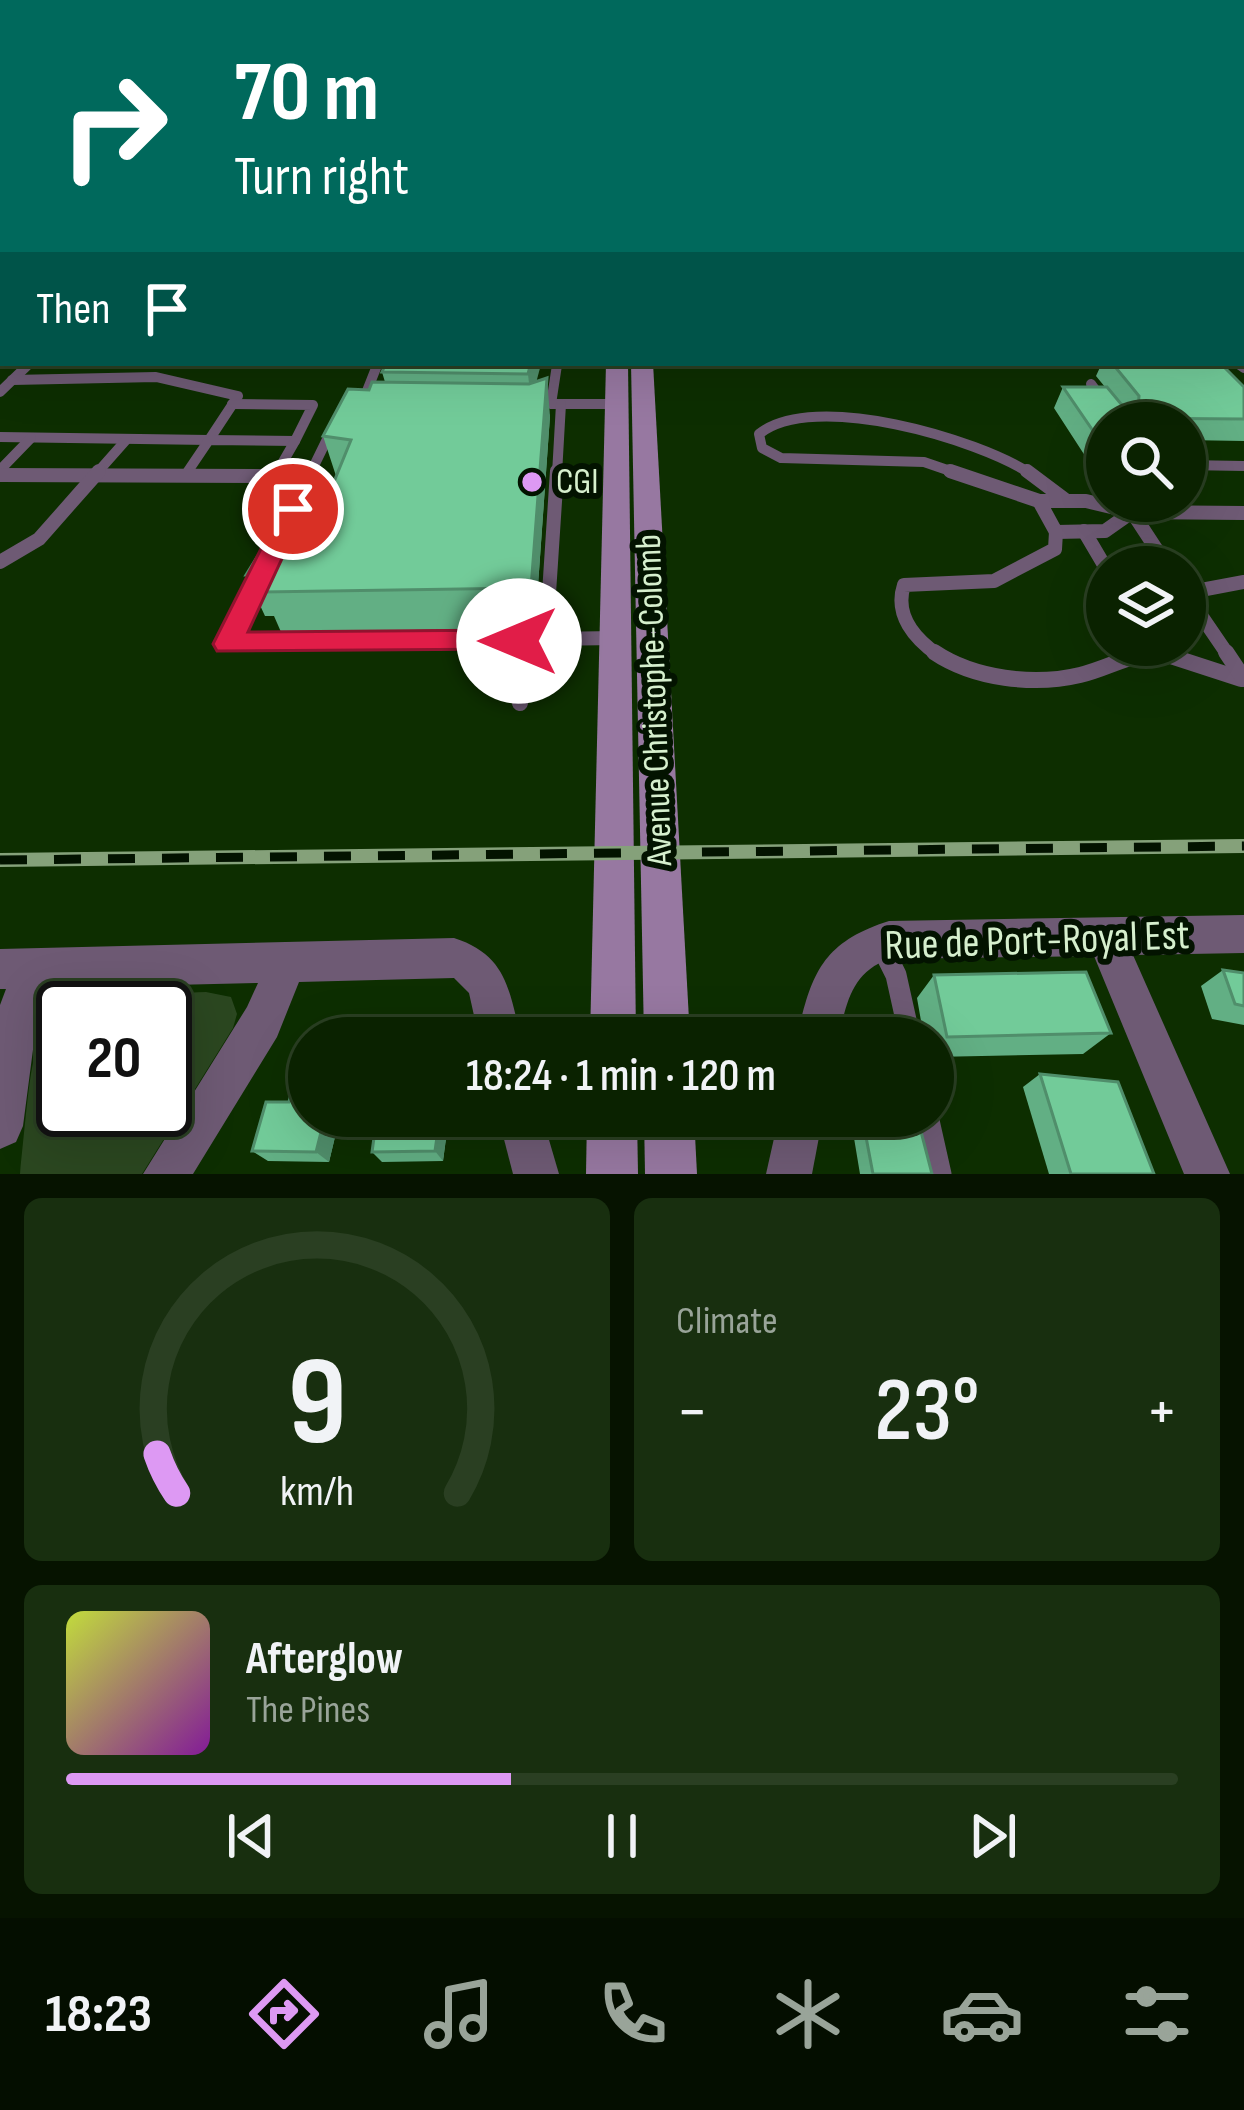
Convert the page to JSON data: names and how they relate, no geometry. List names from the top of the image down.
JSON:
{
  "streets": {
    "main road": ["Avenue Christophe-Colomb"],
    "street": ["Rue de Port-Royal Est"]
  },
  "places": ["CGI"],
  "page": {
    "turn": ["70 m", "Turn right"],
    "then": "Then",
    "limit": "20",
    "trip": "18:24 · 1 min · 120 m",
    "tile": "Climate",
    "heat": ["−", "23°", "+"],
    "song": ["Afterglow", "The Pines"],
    "tabs": "18:23",
    "gauge": ["9", "km/h"]
  }
}
